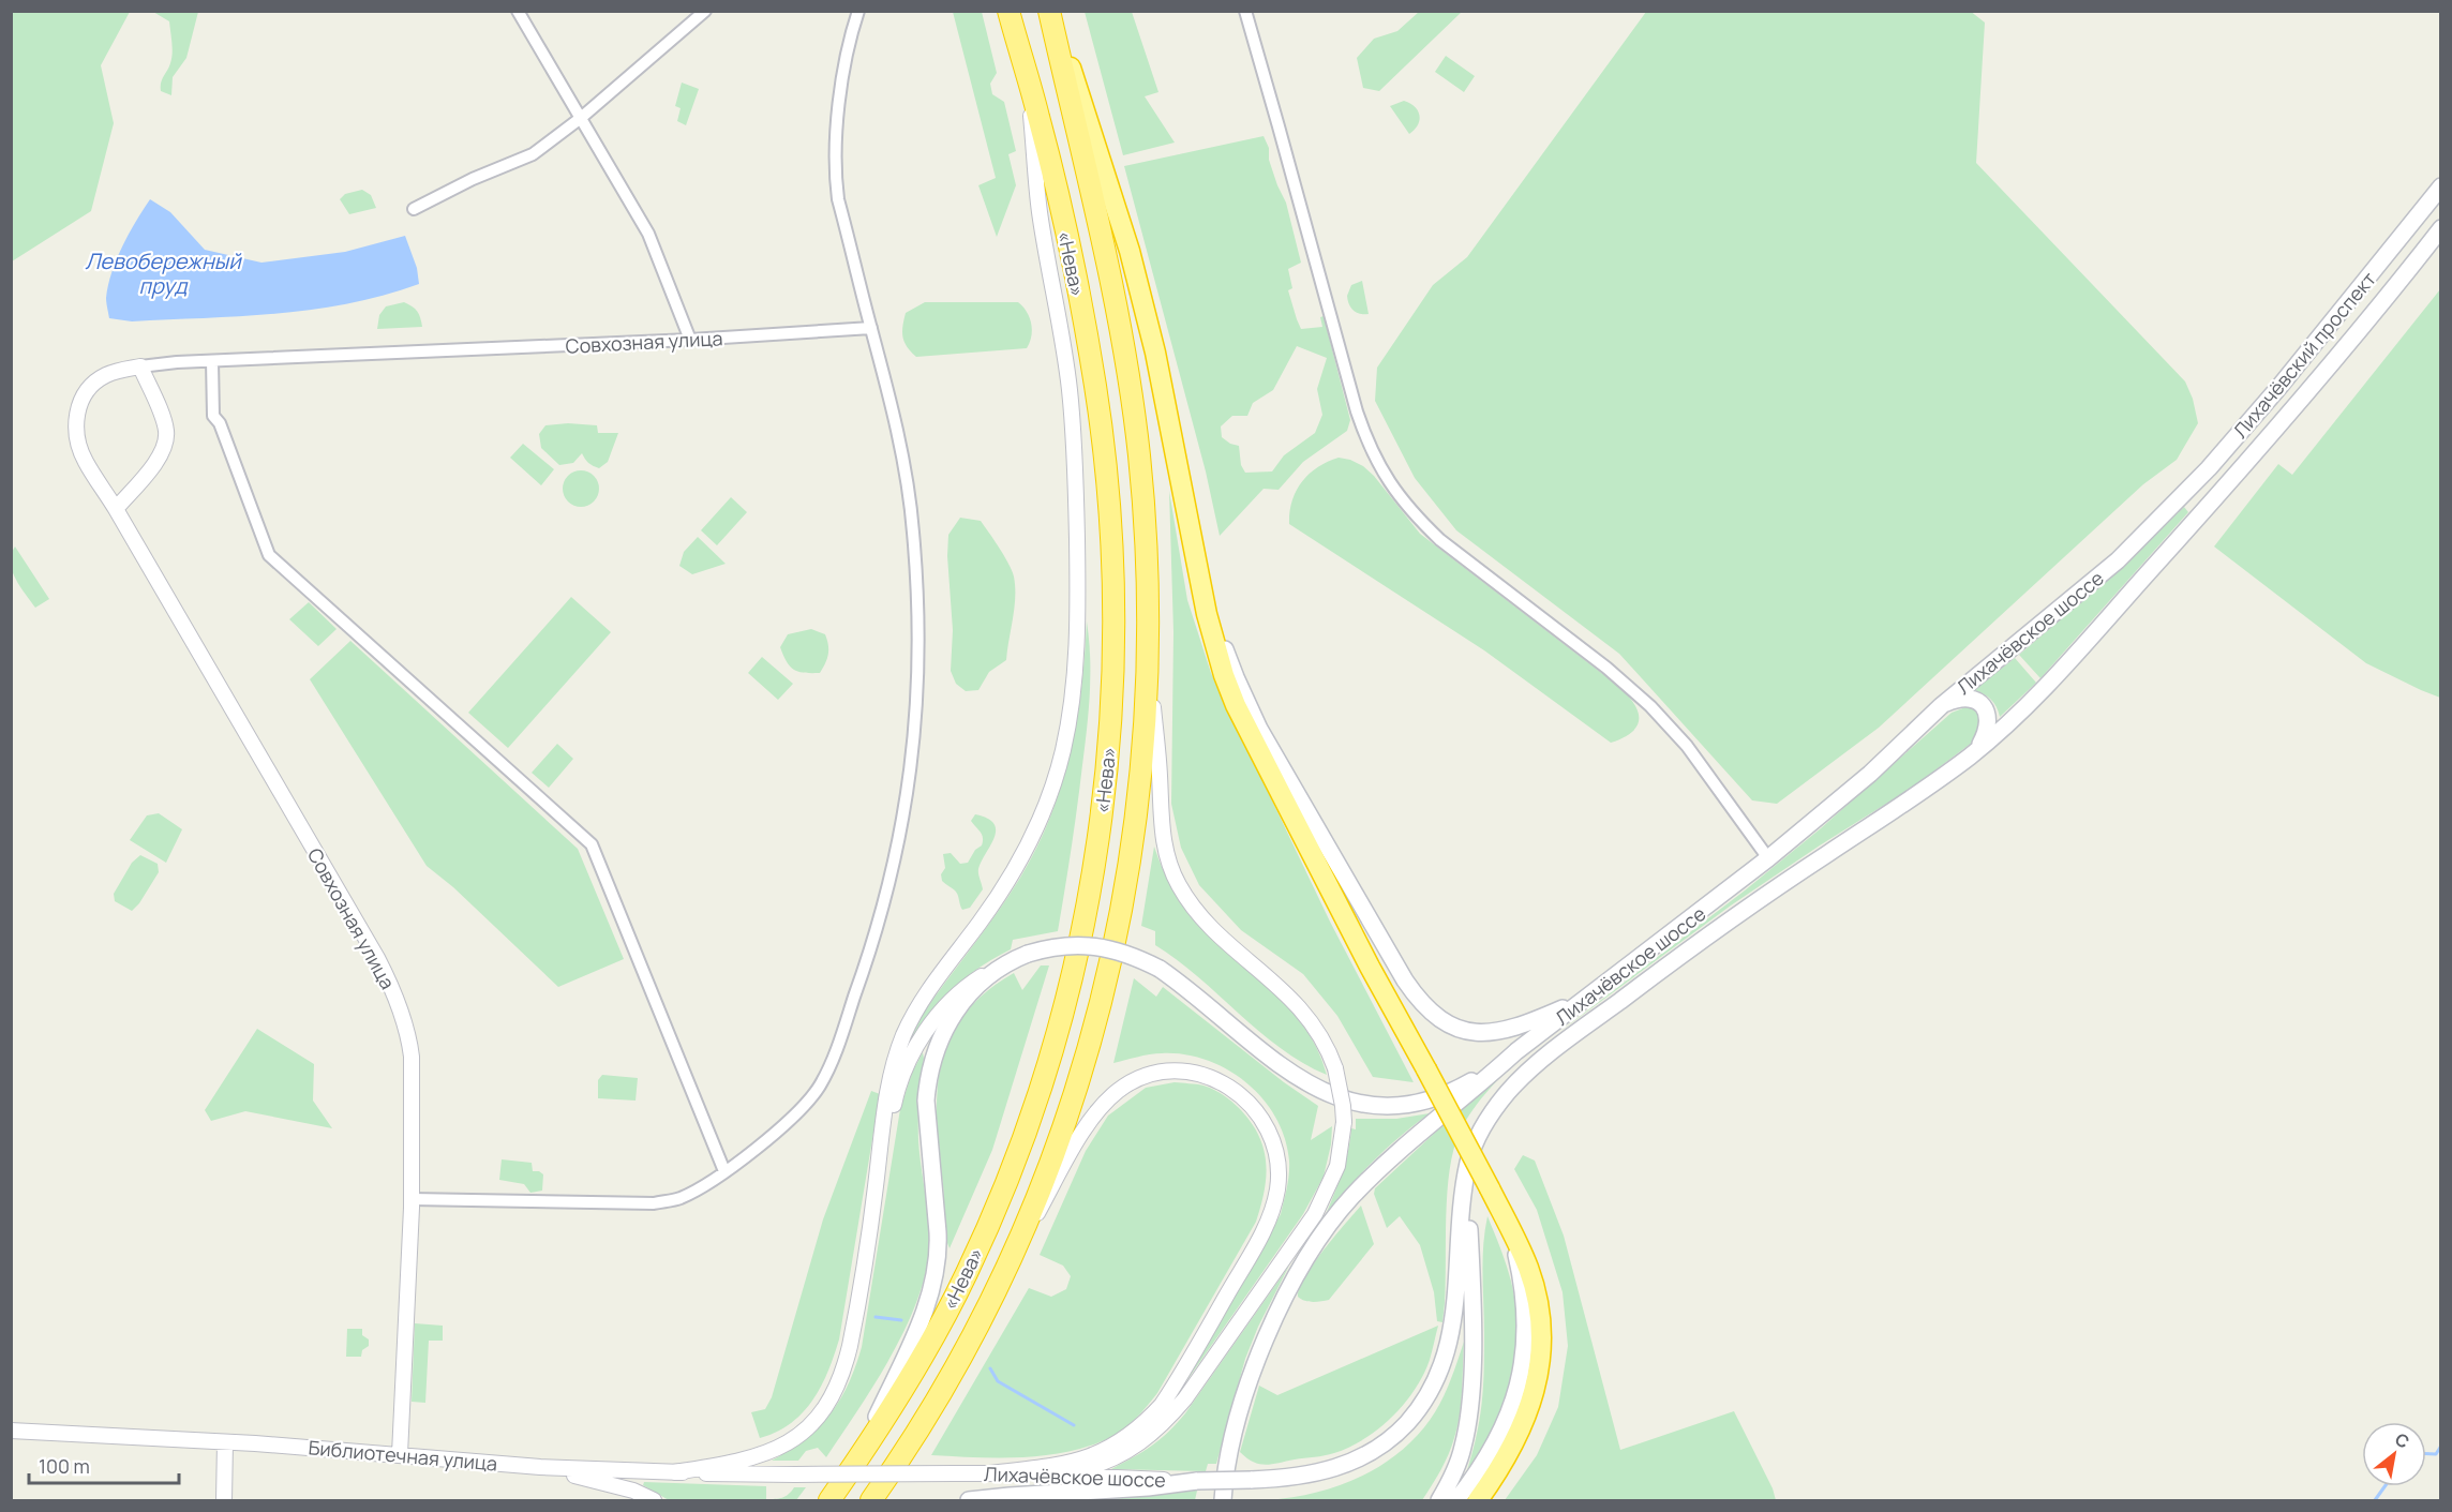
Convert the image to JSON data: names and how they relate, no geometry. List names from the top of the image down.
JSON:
{
  "streets": {
    "highway": ["«Нева»"],
    "main road": ["Лихачёвский проспект", "Лихачёвское шоссе"],
    "street": ["Совхозная улица", "Библиотечная улица"]
  },
  "crossings": [
    ["Совхозная улица", "Библиотечная улица"],
    ["Лихачёвский проспект", "Лихачёвское шоссе"],
    ["Лихачёвское шоссе", "Библиотечная улица"]
  ],
  "water": ["Левобережный пруд"],
  "scale_bar": "100 m",
  "north": "top right"
}
